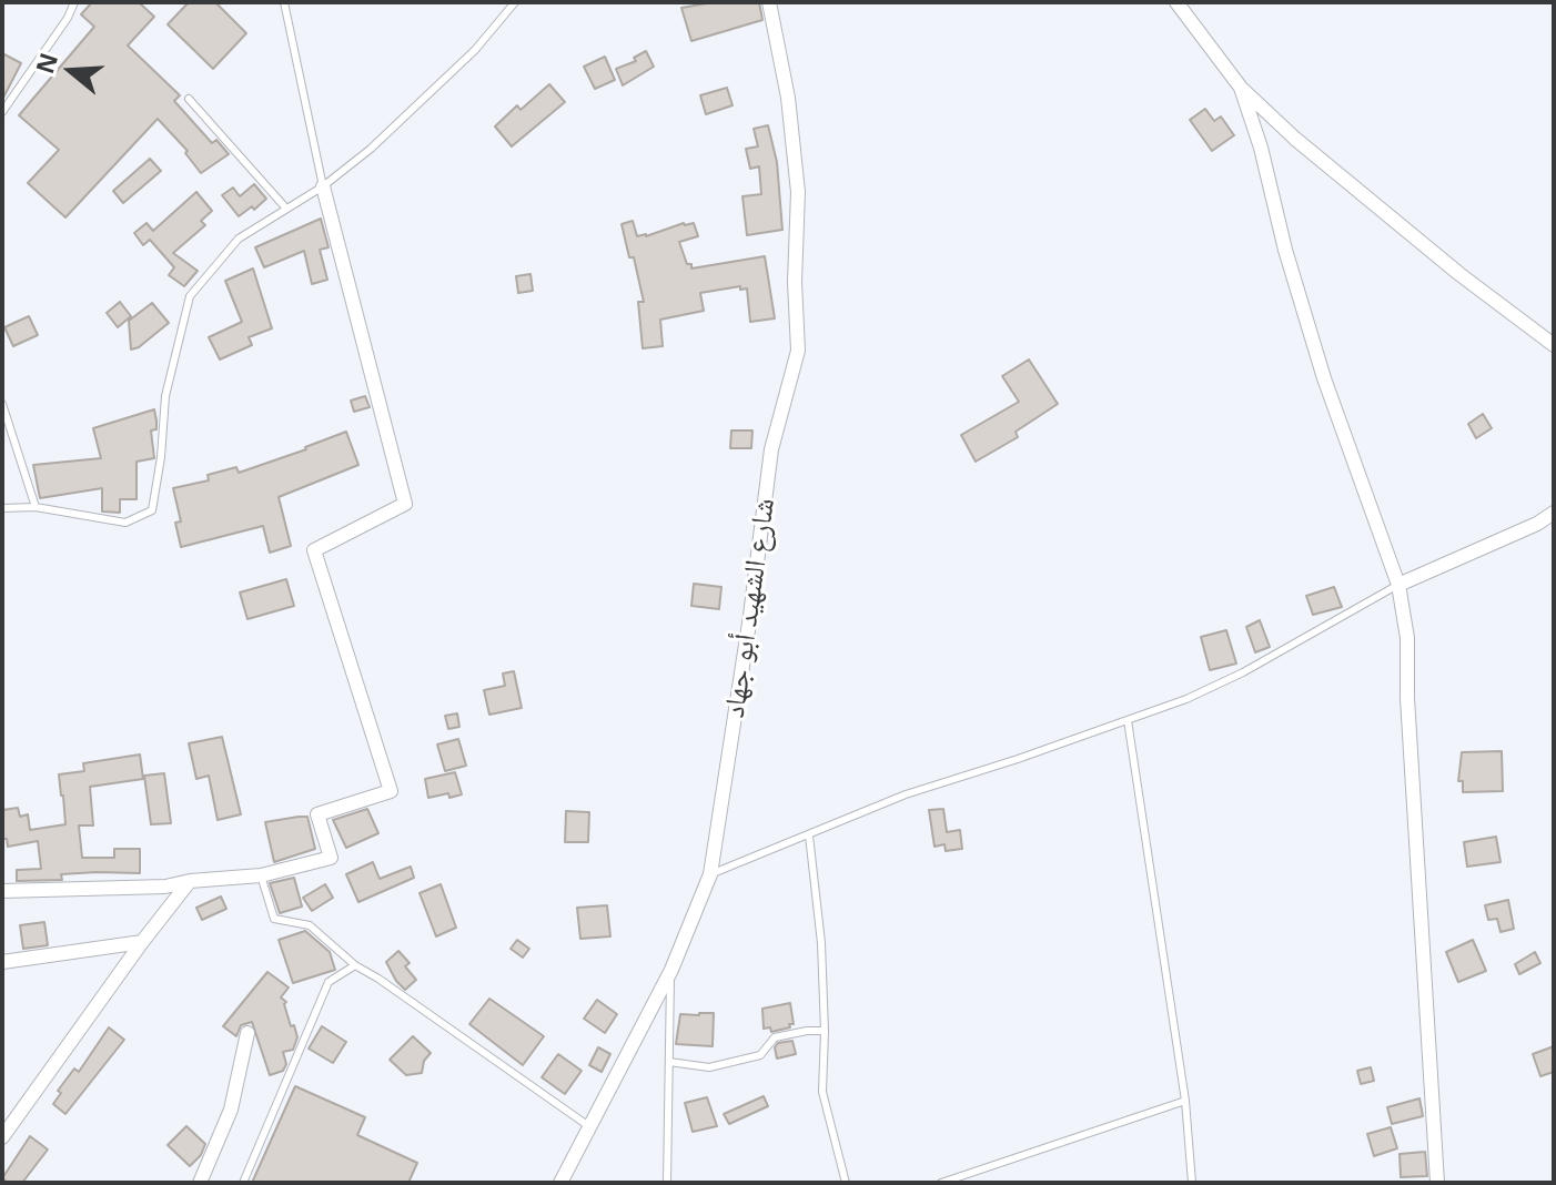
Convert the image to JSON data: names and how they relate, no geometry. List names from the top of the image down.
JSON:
{
  "streets": {
    "street": ["شارع الشهيد أبو جهاد"]
  },
  "north": "left"
}
